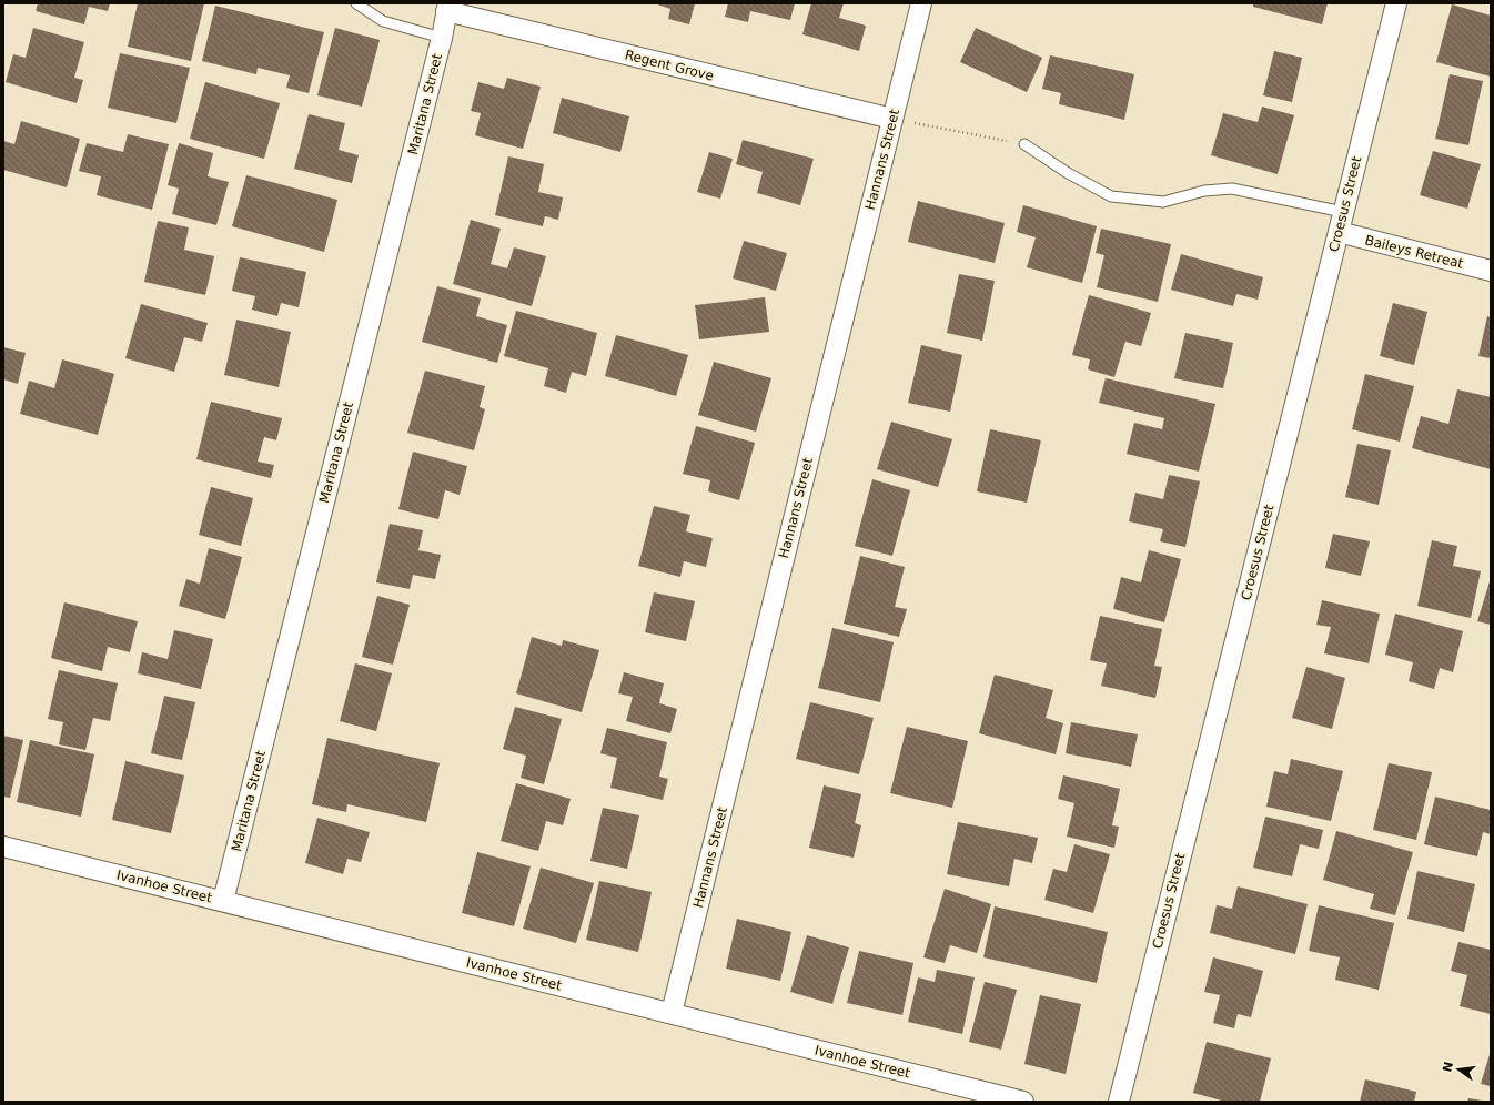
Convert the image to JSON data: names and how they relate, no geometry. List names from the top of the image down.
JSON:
{
  "streets": {
    "street": [
      "Regent Grove",
      "Maritana Street",
      "Hannans Street",
      "Croesus Street",
      "Baileys Retreat",
      "Ivanhoe Street"
    ]
  },
  "crossings": [
    ["Regent Grove", "Maritana Street"],
    ["Regent Grove", "Hannans Street"],
    ["Maritana Street", "Ivanhoe Street"],
    ["Hannans Street", "Ivanhoe Street"],
    ["Croesus Street", "Baileys Retreat"]
  ],
  "north": "left"
}
